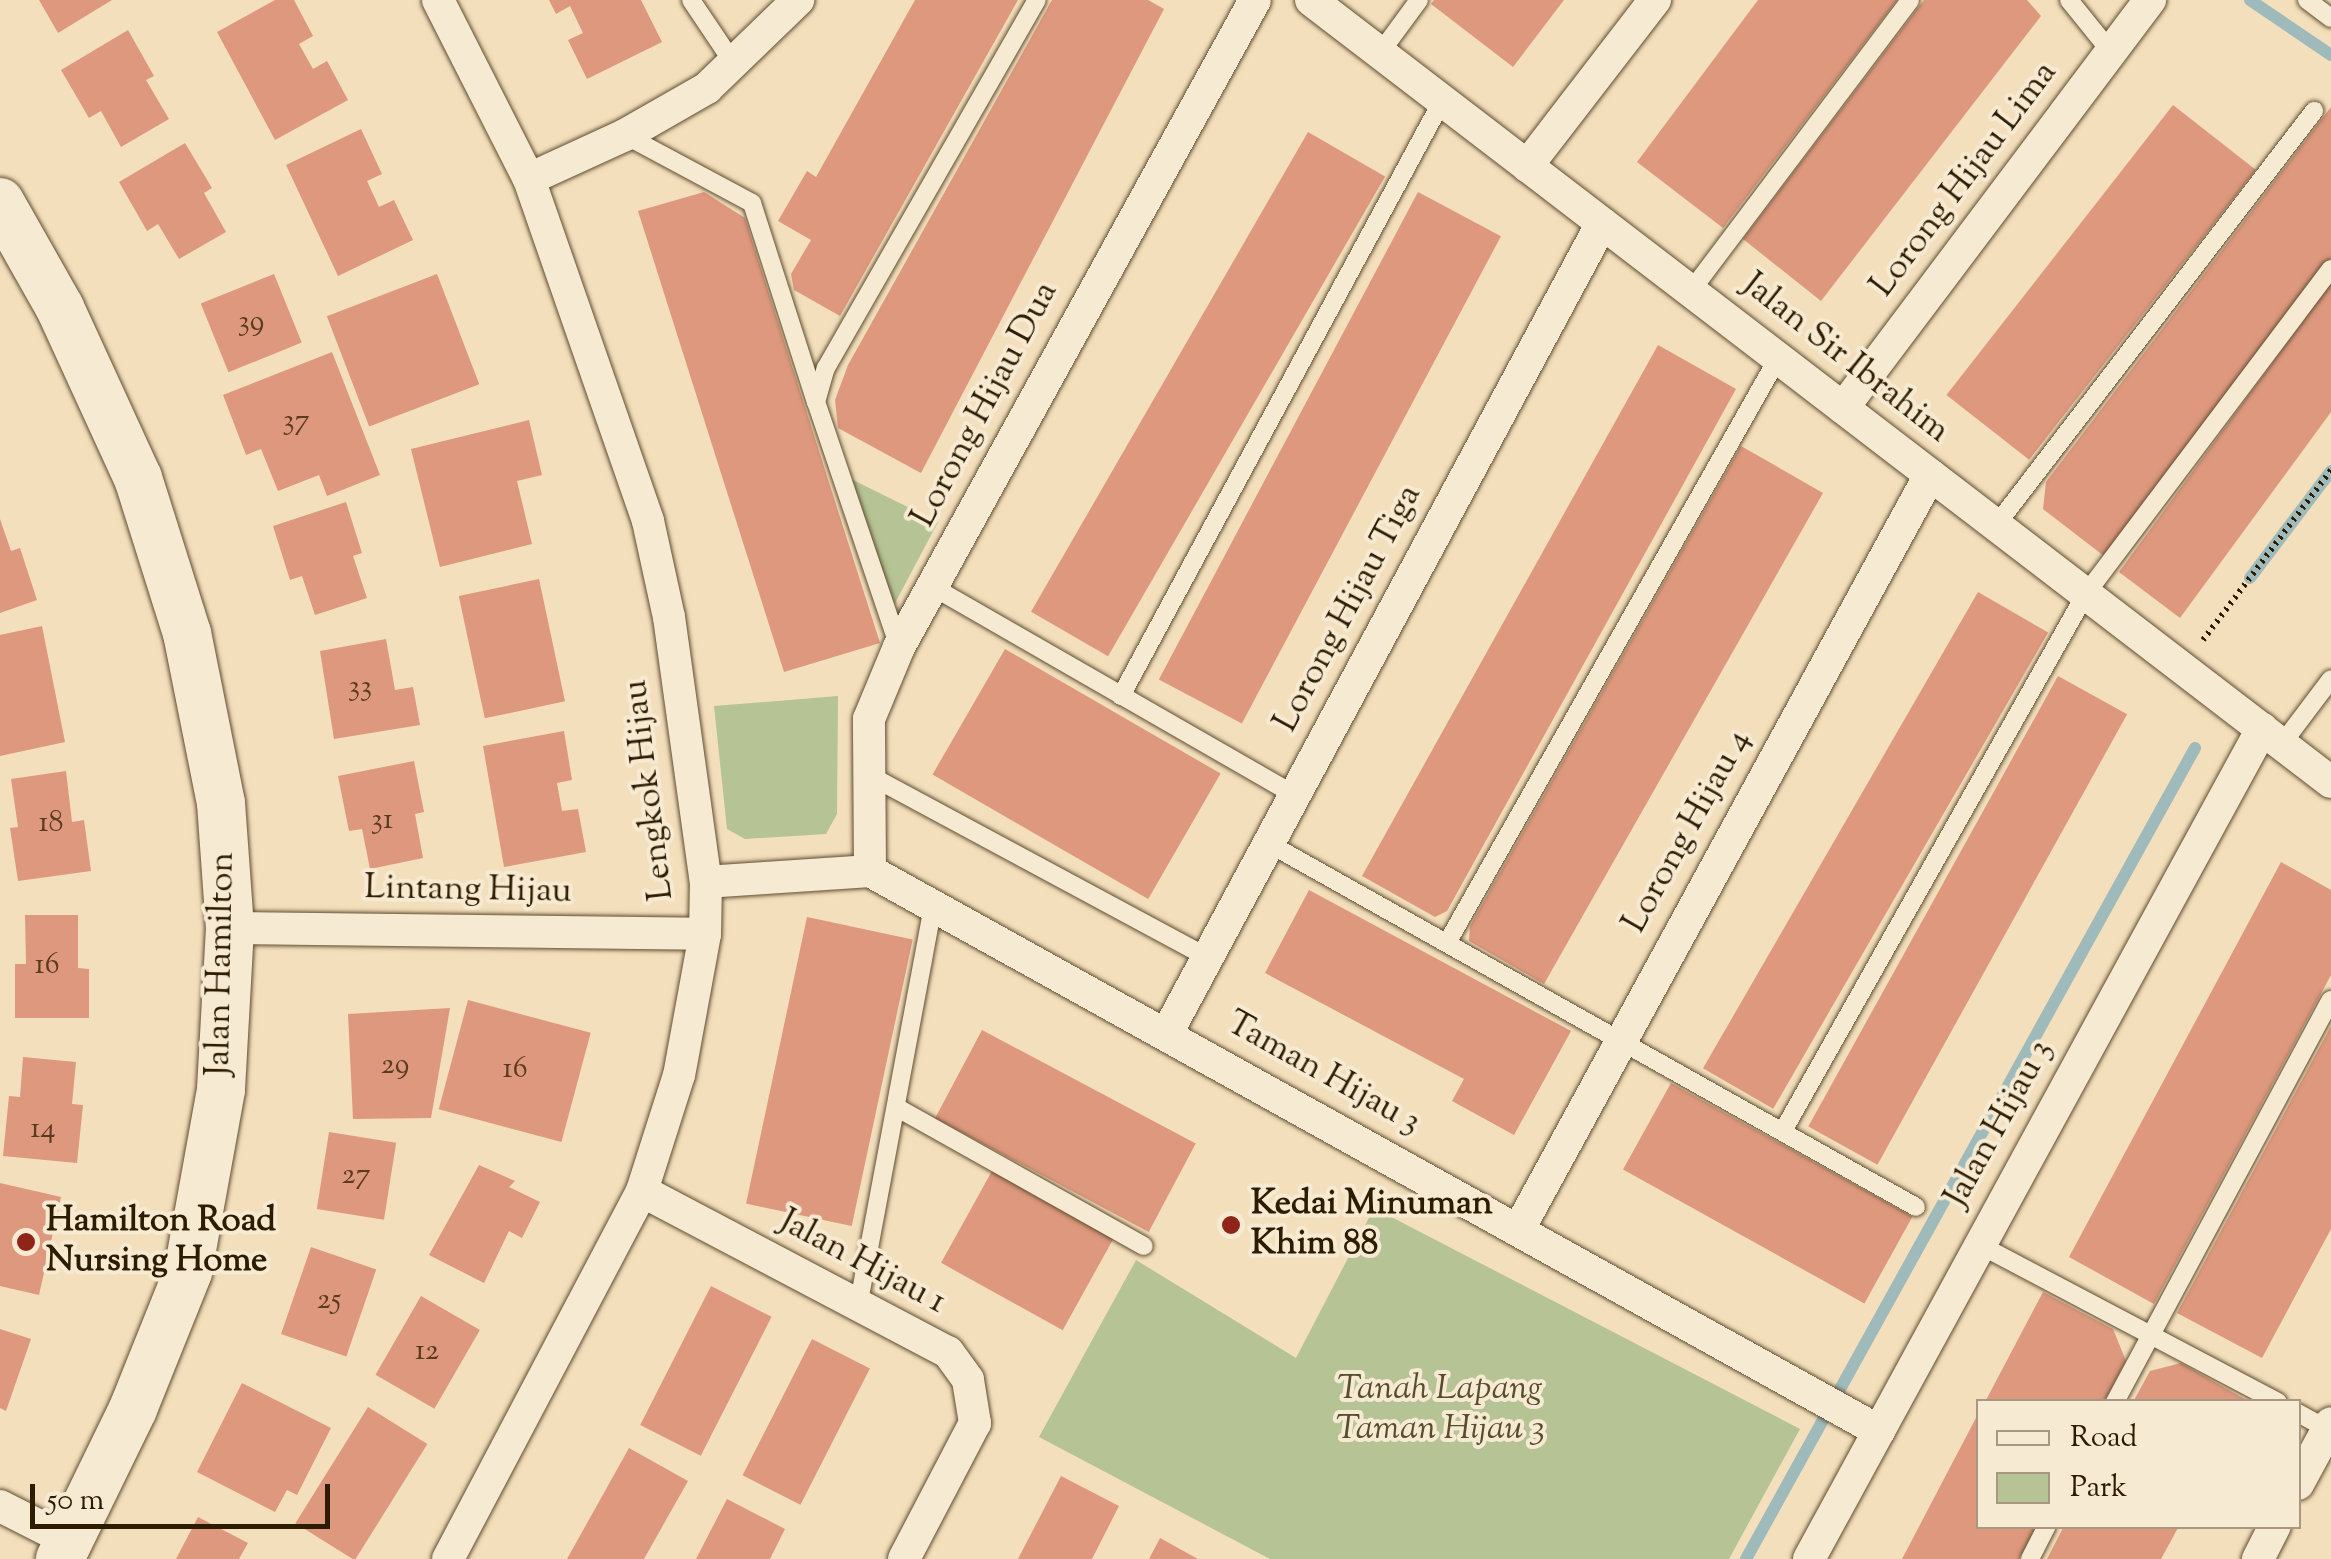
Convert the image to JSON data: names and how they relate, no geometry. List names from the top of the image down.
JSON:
{
  "streets": {
    "main road": ["Jalan Hamilton"],
    "street": [
      "Lorong Hijau Lima",
      "Jalan Sir Ibrahim",
      "Lorong Hijau Dua",
      "Lorong Hijau Tiga",
      "Lengkok Hijau",
      "Lorong Hijau 4",
      "Lintang Hijau",
      "Taman Hijau 3",
      "Jalan Hijau 3",
      "Jalan Hijau 1"
    ]
  },
  "crossings": [
    ["Lorong Hijau Lima", "Jalan Sir Ibrahim"],
    ["Jalan Sir Ibrahim", "Lorong Hijau Tiga"],
    ["Jalan Sir Ibrahim", "Lorong Hijau 4"],
    ["Jalan Sir Ibrahim", "Jalan Hijau 3"],
    ["Lorong Hijau Dua", "Taman Hijau 3"],
    ["Lorong Hijau Tiga", "Taman Hijau 3"],
    ["Lengkok Hijau", "Lintang Hijau"],
    ["Lengkok Hijau", "Jalan Hijau 1"],
    ["Lorong Hijau 4", "Taman Hijau 3"],
    ["Lintang Hijau", "Jalan Hamilton"],
    ["Taman Hijau 3", "Jalan Hijau 3"]
  ],
  "parks": ["Tanah Lapang Taman Hijau 3"],
  "places": ["Kedai Minuman Khim 88", "Hamilton Road Nursing Home"],
  "house_numbers": [
    "39",
    "37",
    "33",
    "31",
    "18",
    "16",
    "29",
    "16",
    "14",
    "27",
    "25",
    "12"
  ],
  "legend": ["Road", "Park"],
  "scale_bar": "50 m"
}
